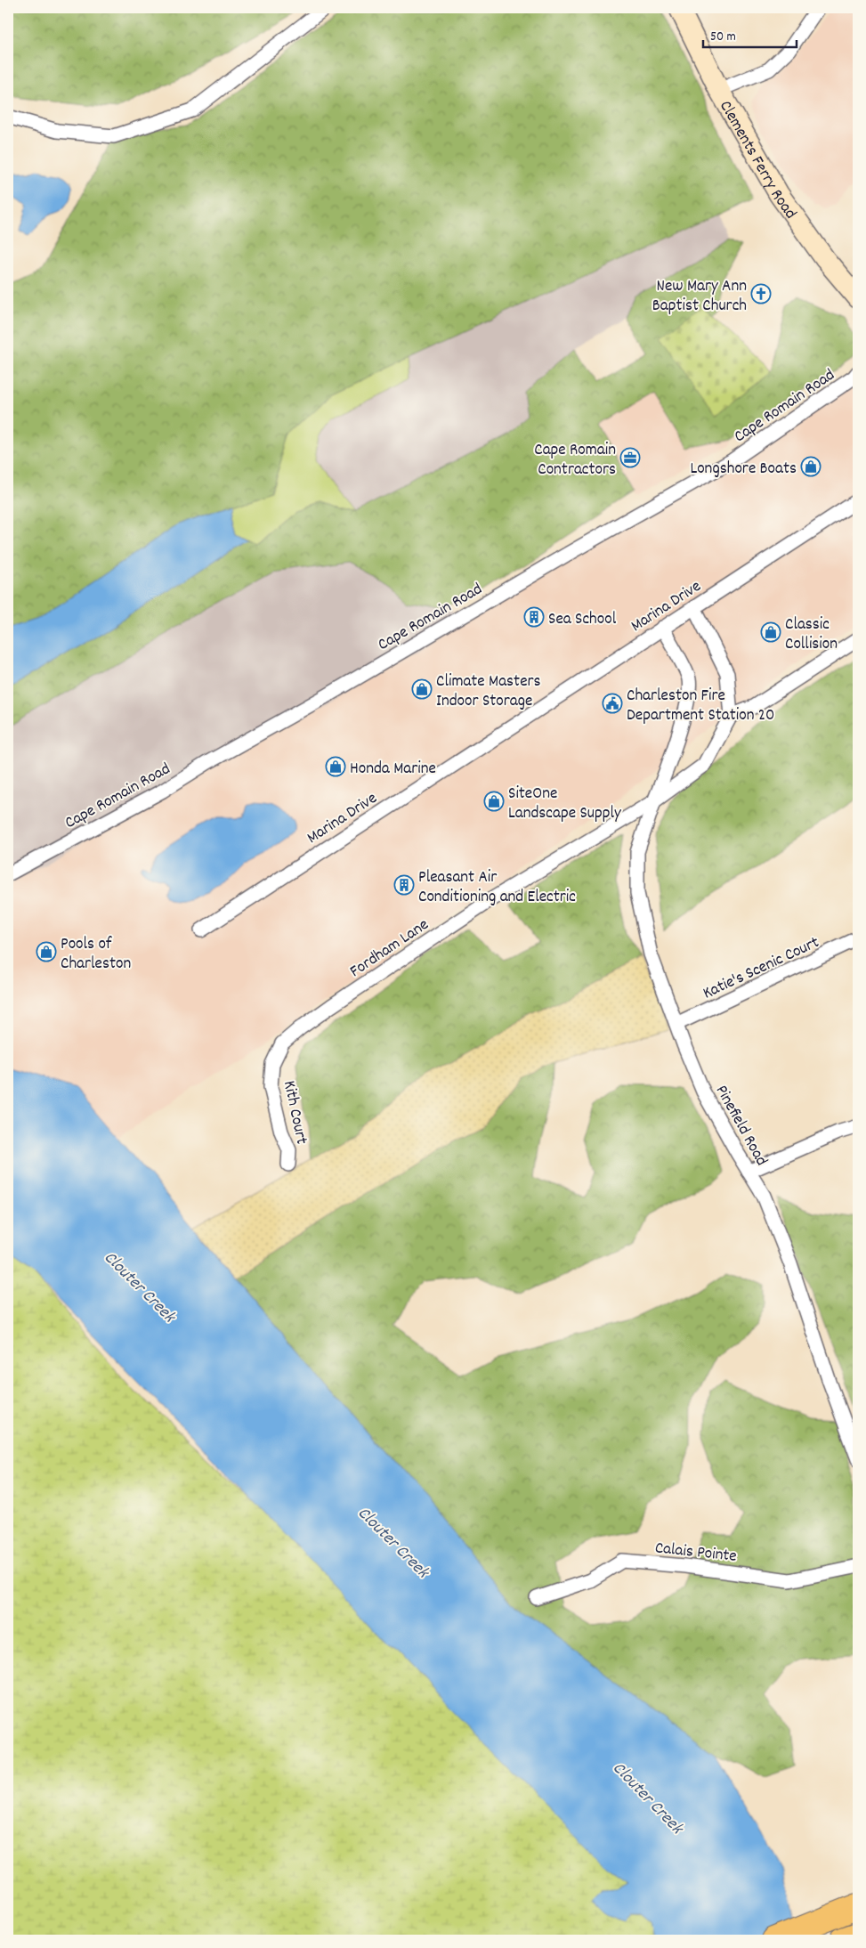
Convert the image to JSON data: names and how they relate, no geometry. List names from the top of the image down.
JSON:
{
  "streets": {
    "main road": ["Clements Ferry Road"],
    "street": [
      "Cape Romain Road",
      "Marina Drive",
      "Fordham Lane",
      "Katie's Scenic Court",
      "Kith Court",
      "Pinefield Road",
      "Calais Pointe"
    ]
  },
  "crossings": [
    ["Marina Drive", "Pinefield Road"],
    ["Fordham Lane", "Kith Court"],
    ["Fordham Lane", "Pinefield Road"],
    ["Katie's Scenic Court", "Pinefield Road"]
  ],
  "water": ["Clouter Creek"],
  "places": {
    "church": ["New Mary Ann Baptist Church"],
    "office": ["Cape Romain Contractors"],
    "shop": [
      "Longshore Boats",
      "Classic Collision",
      "Climate Masters Indoor Storage",
      "Honda Marine",
      "SiteOne Landscape Supply",
      "Pools of Charleston"
    ],
    "building": ["Sea School", "Pleasant Air Conditioning and Electric"],
    "public building": ["Charleston Fire Department Station 20"]
  },
  "scale_bar": "50 m"
}
